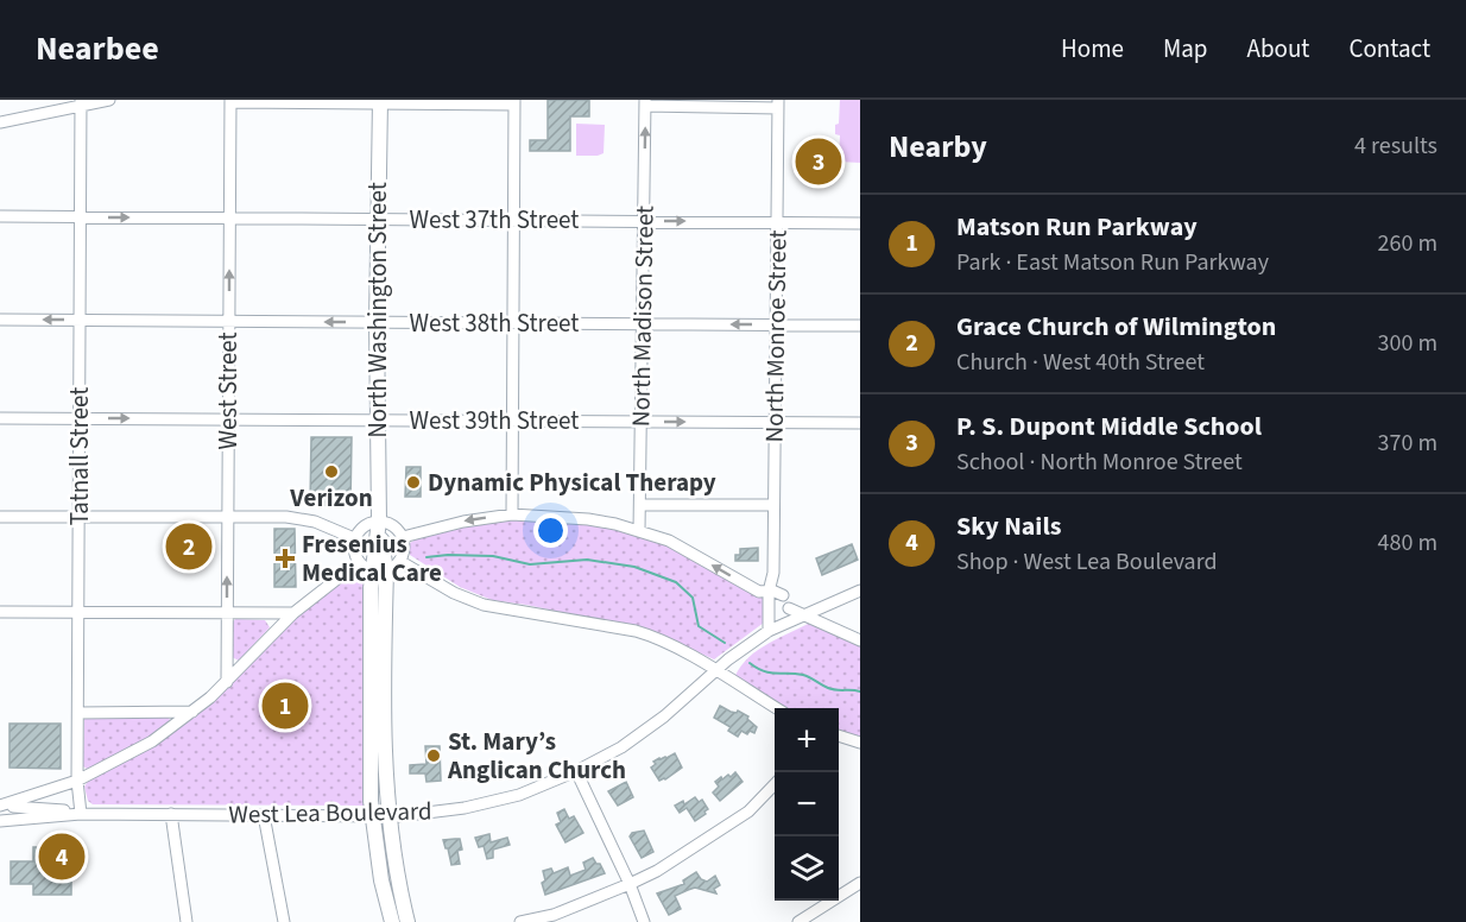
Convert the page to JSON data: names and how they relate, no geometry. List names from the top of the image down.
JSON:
{
  "streets": {
    "main road": ["North Washington Street"],
    "street": [
      "West 37th Street",
      "North Madison Street",
      "West 38th Street",
      "North Monroe Street",
      "West Street",
      "West 39th Street",
      "Tatnall Street",
      "West Lea Boulevard"
    ]
  },
  "crossings": [
    ["West 37th Street", "North Washington Street"],
    ["West 37th Street", "North Madison Street"],
    ["West 37th Street", "North Monroe Street"],
    ["West 37th Street", "West Street"],
    ["West 37th Street", "Tatnall Street"],
    ["North Washington Street", "West 38th Street"],
    ["North Washington Street", "West 39th Street"],
    ["North Washington Street", "West Lea Boulevard"],
    ["North Madison Street", "West 38th Street"],
    ["North Madison Street", "West 39th Street"],
    ["West 38th Street", "North Monroe Street"],
    ["West 38th Street", "West Street"],
    ["West 38th Street", "Tatnall Street"],
    ["North Monroe Street", "West 39th Street"],
    ["West Street", "West 39th Street"],
    ["West 39th Street", "Tatnall Street"],
    ["Tatnall Street", "West Lea Boulevard"]
  ],
  "one_way": ["West 38th Street"],
  "places": {
    "other": ["Verizon", "Dynamic Physical Therapy", "St. Mary’s Anglican Church"],
    "health": ["Fresenius Medical Care"]
  },
  "page": {
    "header": "Nearbee",
    "nav": [
      "Home",
      "Map",
      "About",
      "Contact"
    ],
    "heading": ["Nearby", "4 results"],
    "pins": [
      "3",
      "2",
      "1",
      "4"
    ],
    "list": [
      {
        "mark": "1",
        "name": "Matson Run Parkway",
        "note": "Park · East Matson Run Parkway",
        "value": "260 m"
      },
      {
        "mark": "2",
        "name": "Grace Church of Wilmington",
        "note": "Church · West 40th Street",
        "value": "300 m"
      },
      {
        "mark": "3",
        "name": "P. S. Dupont Middle School",
        "note": "School · North Monroe Street",
        "value": "370 m"
      },
      {
        "mark": "4",
        "name": "Sky Nails",
        "note": "Shop · West Lea Boulevard",
        "value": "480 m"
      }
    ],
    "map_buttons": ["+", "−"]
  }
}
